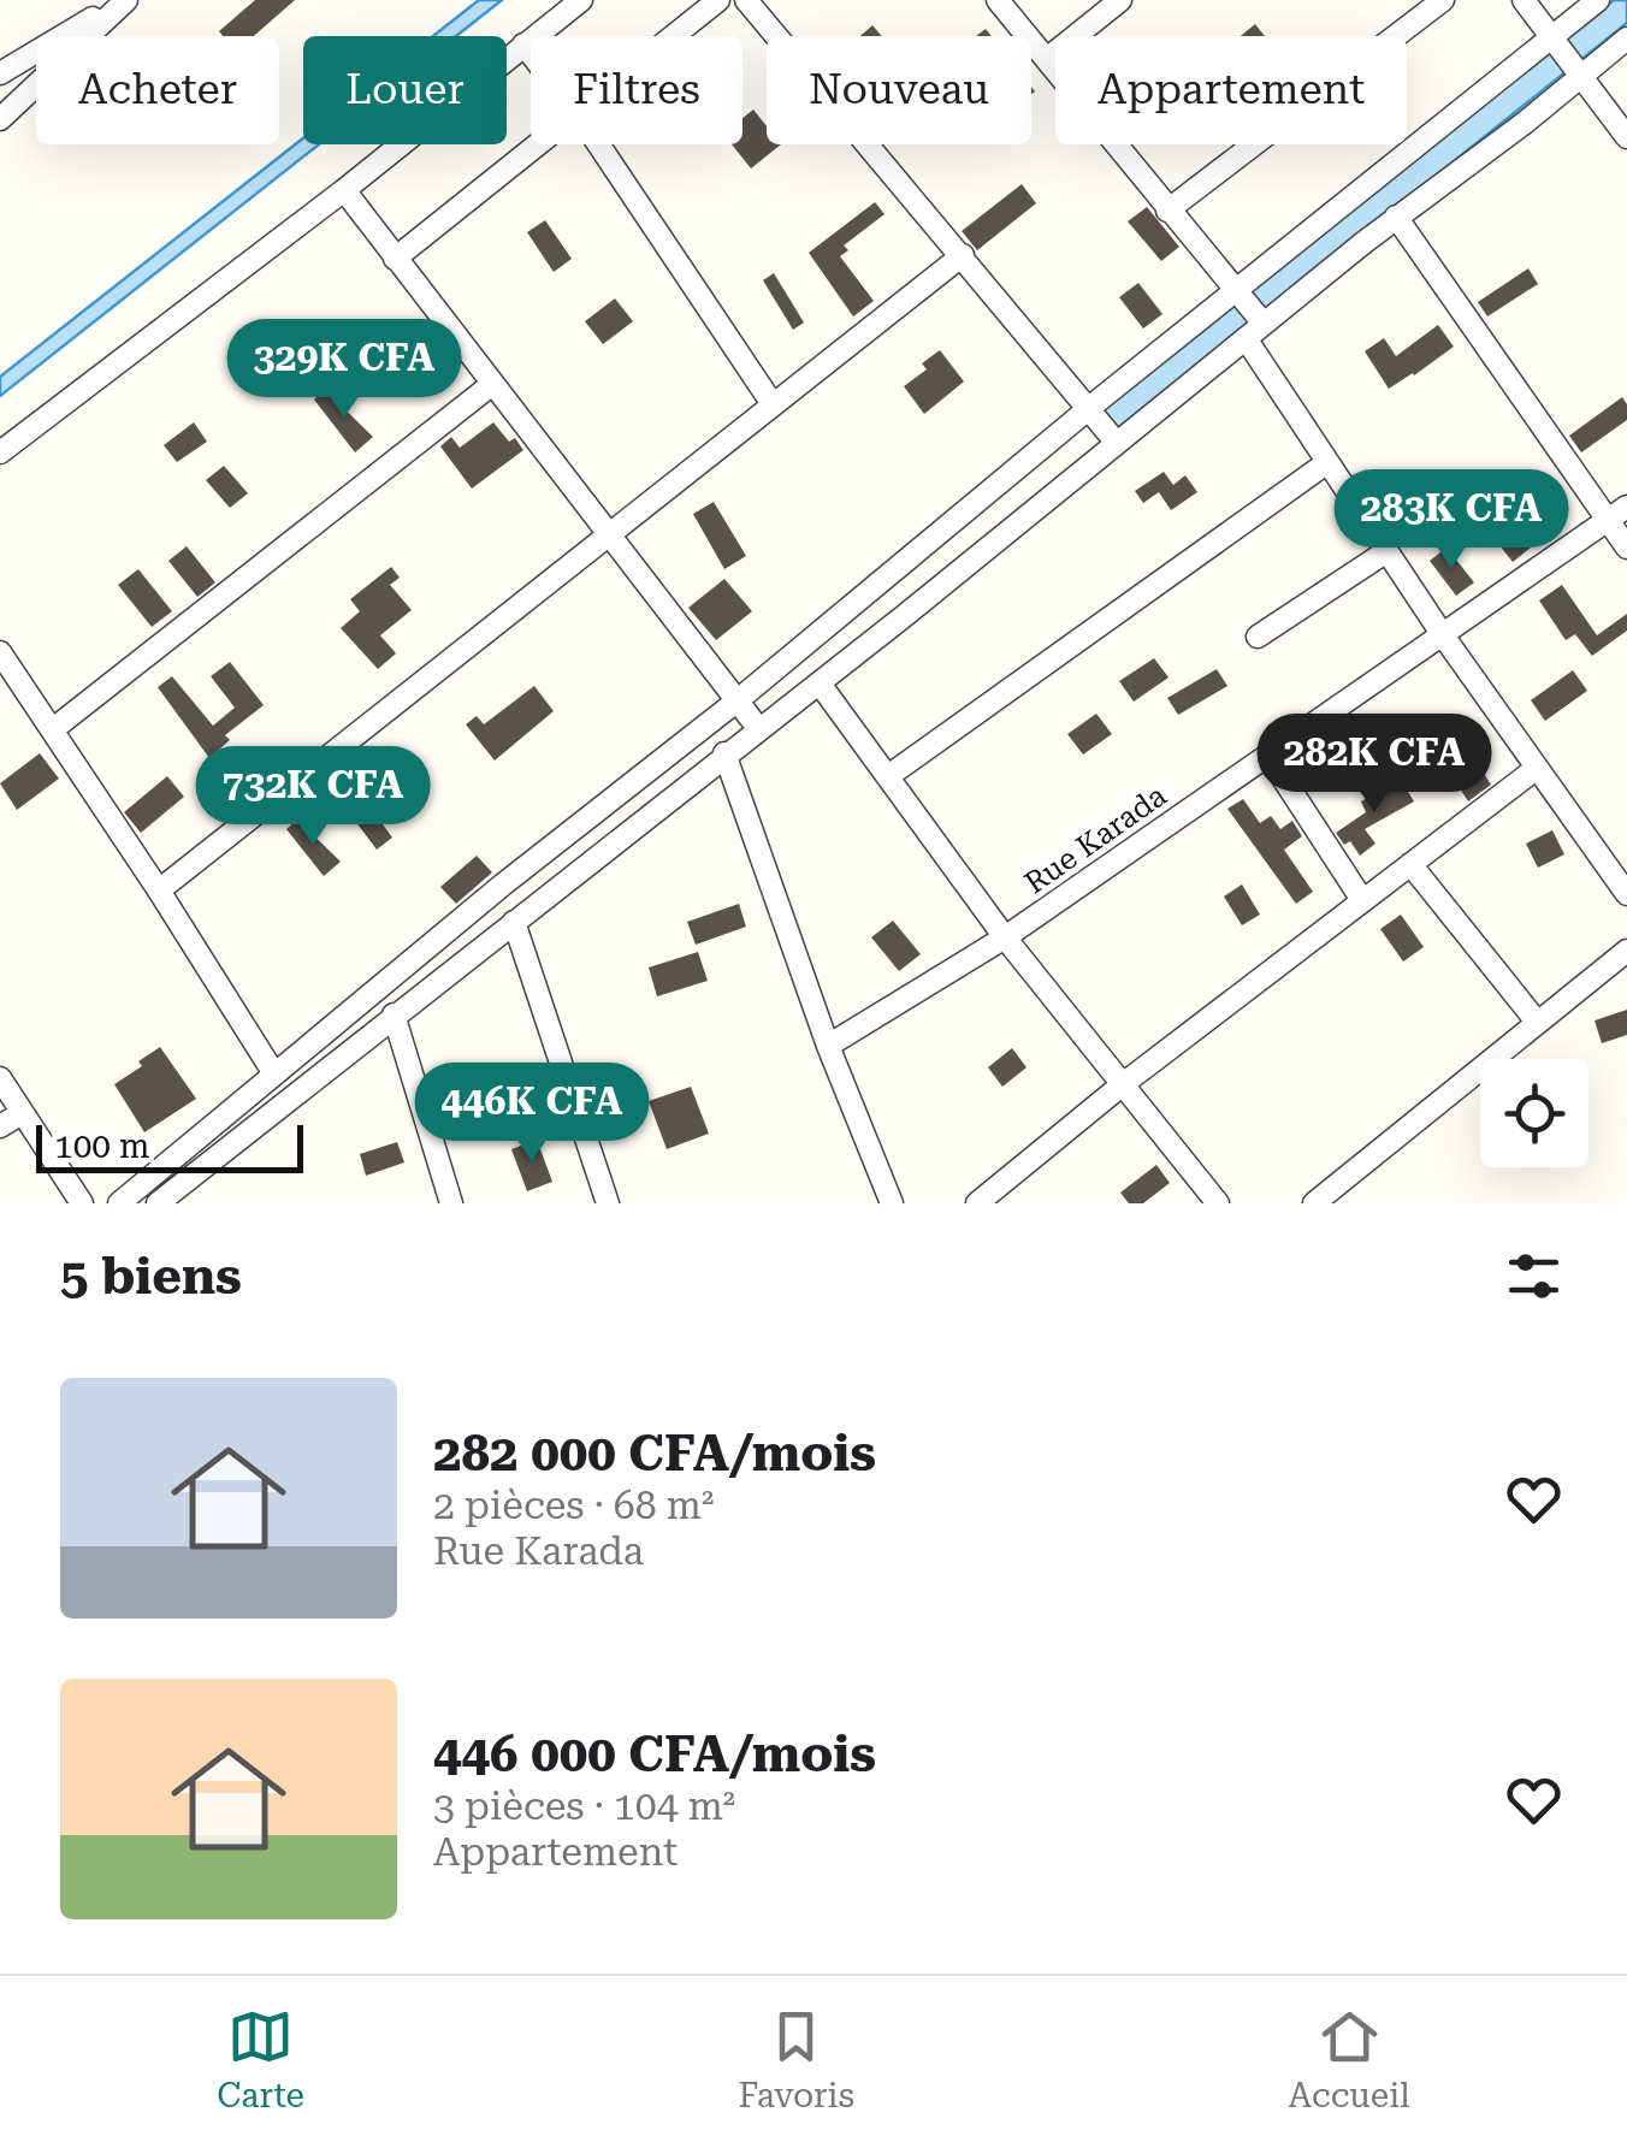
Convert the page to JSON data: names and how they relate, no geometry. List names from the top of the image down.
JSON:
{
  "streets": {
    "street": ["Rue Karada"]
  },
  "scale_bar": "100 m",
  "page": {
    "chip": [
      "Acheter",
      "Louer",
      "Filtres",
      "Nouveau",
      "Appartement"
    ],
    "price": [
      "329K CFA",
      "283K CFA",
      "282K CFA",
      "732K CFA",
      "446K CFA"
    ],
    "scale": "100 m",
    "heading": "5 biens",
    "list": [
      {
        "name": "282 000 CFA/mois",
        "note": "2 pièces · 68 m² · Rue Karada"
      },
      {
        "name": "446 000 CFA/mois",
        "note": "3 pièces · 104 m² · Appartement"
      }
    ],
    "tabs": ["Carte", "Favoris", "Accueil"]
  }
}
